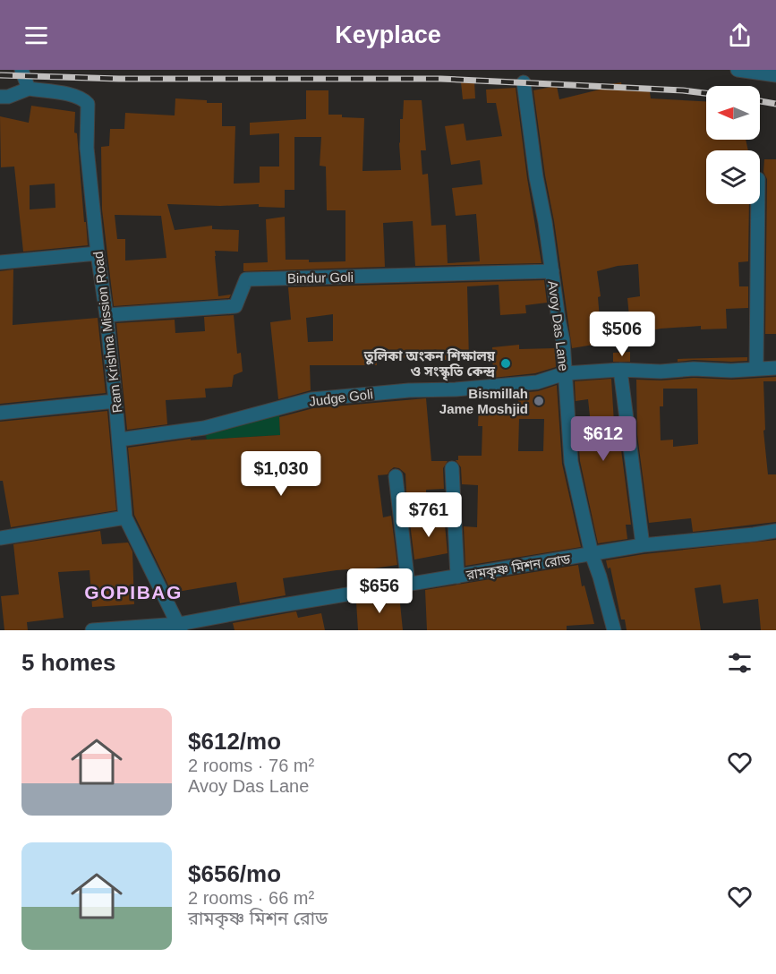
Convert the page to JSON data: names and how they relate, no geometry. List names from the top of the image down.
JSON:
{
  "streets": {
    "street": [
      "Bindur Goli",
      "Avoy Das Lane",
      "Ram Krishna Mission Road",
      "Judge Goli",
      "রামকৃষ্ণ মিশন রোড"
    ]
  },
  "crossings": [
    ["Bindur Goli", "Avoy Das Lane"],
    ["Bindur Goli", "Ram Krishna Mission Road"],
    ["Avoy Das Lane", "Judge Goli"],
    ["Avoy Das Lane", "রামকৃষ্ণ মিশন রোড"],
    ["Ram Krishna Mission Road", "Judge Goli"],
    ["Ram Krishna Mission Road", "রামকৃষ্ণ মিশন রোড"]
  ],
  "districts": ["GOPIBAG"],
  "places": ["তুলিকা অংকন শিক্ষালয় ও সংস্কৃতি কেন্দ্র", "Bismillah Jame Moshjid"],
  "north": "left",
  "page": {
    "header": "Keyplace",
    "price": [
      "$506",
      "$612",
      "$1,030",
      "$761",
      "$656"
    ],
    "heading": "5 homes",
    "list": [
      {
        "name": "$612/mo",
        "note": "2 rooms · 76 m² · Avoy Das Lane"
      },
      {
        "name": "$656/mo",
        "note": "2 rooms · 66 m² · রামকৃষ্ণ মিশন রোড"
      }
    ]
  }
}
